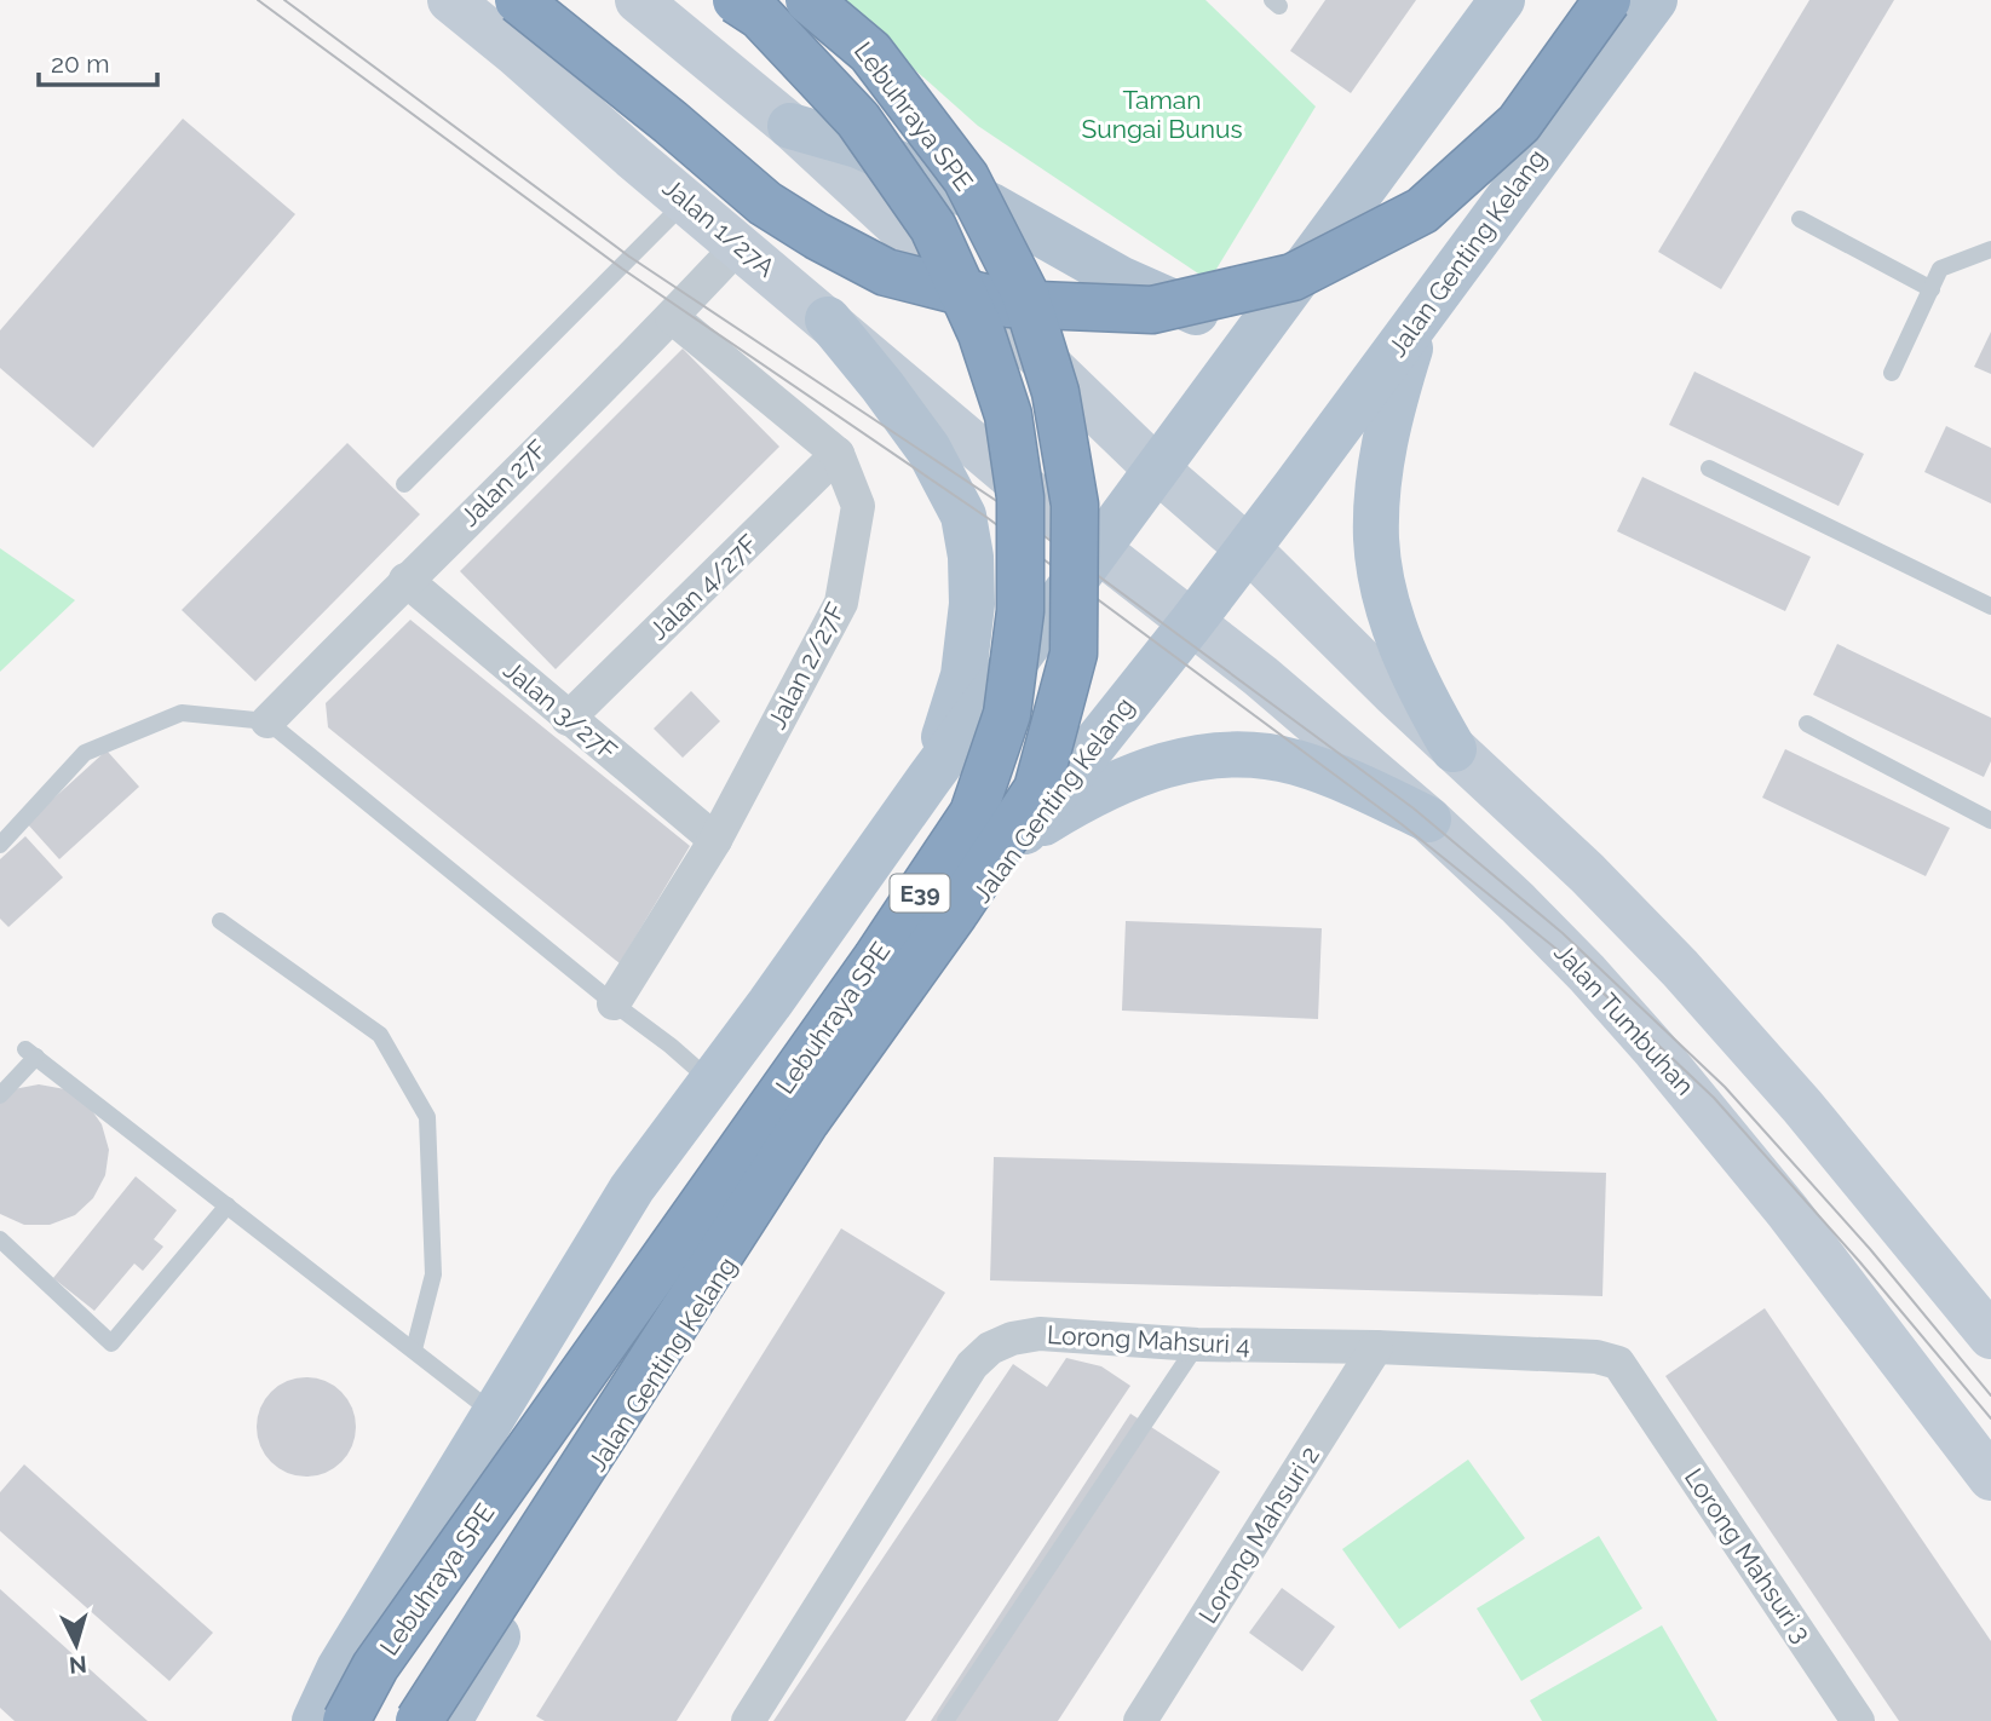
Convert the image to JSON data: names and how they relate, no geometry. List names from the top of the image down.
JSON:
{
  "streets": {
    "highway": ["Lebuhraya SPE", "E39"],
    "main road": ["Jalan 1/27A", "Jalan Genting Kelang", "Jalan Tumbuhan"],
    "street": [
      "Jalan 27F",
      "Jalan 4/27F",
      "Jalan 2/27F",
      "Jalan 3/27F",
      "Lorong Mahsuri 4",
      "Lorong Mahsuri 2",
      "Lorong Mahsuri 3"
    ]
  },
  "crossings": [
    ["Jalan 1/27A", "Jalan Genting Kelang"],
    ["Jalan 1/27A", "Jalan 27F"],
    ["Jalan 1/27A", "Jalan Tumbuhan"],
    ["Jalan Genting Kelang", "Jalan Tumbuhan"],
    ["Jalan 27F", "Jalan 2/27F"],
    ["Jalan 27F", "Jalan 3/27F"],
    ["Jalan 4/27F", "Jalan 2/27F"],
    ["Jalan 4/27F", "Jalan 3/27F"],
    ["Jalan 2/27F", "Jalan 3/27F"],
    ["Lorong Mahsuri 4", "Lorong Mahsuri 2"],
    ["Lorong Mahsuri 4", "Lorong Mahsuri 3"]
  ],
  "parks": ["Taman Sungai Bunus"],
  "scale_bar": "20 m",
  "north": "bottom"
}
